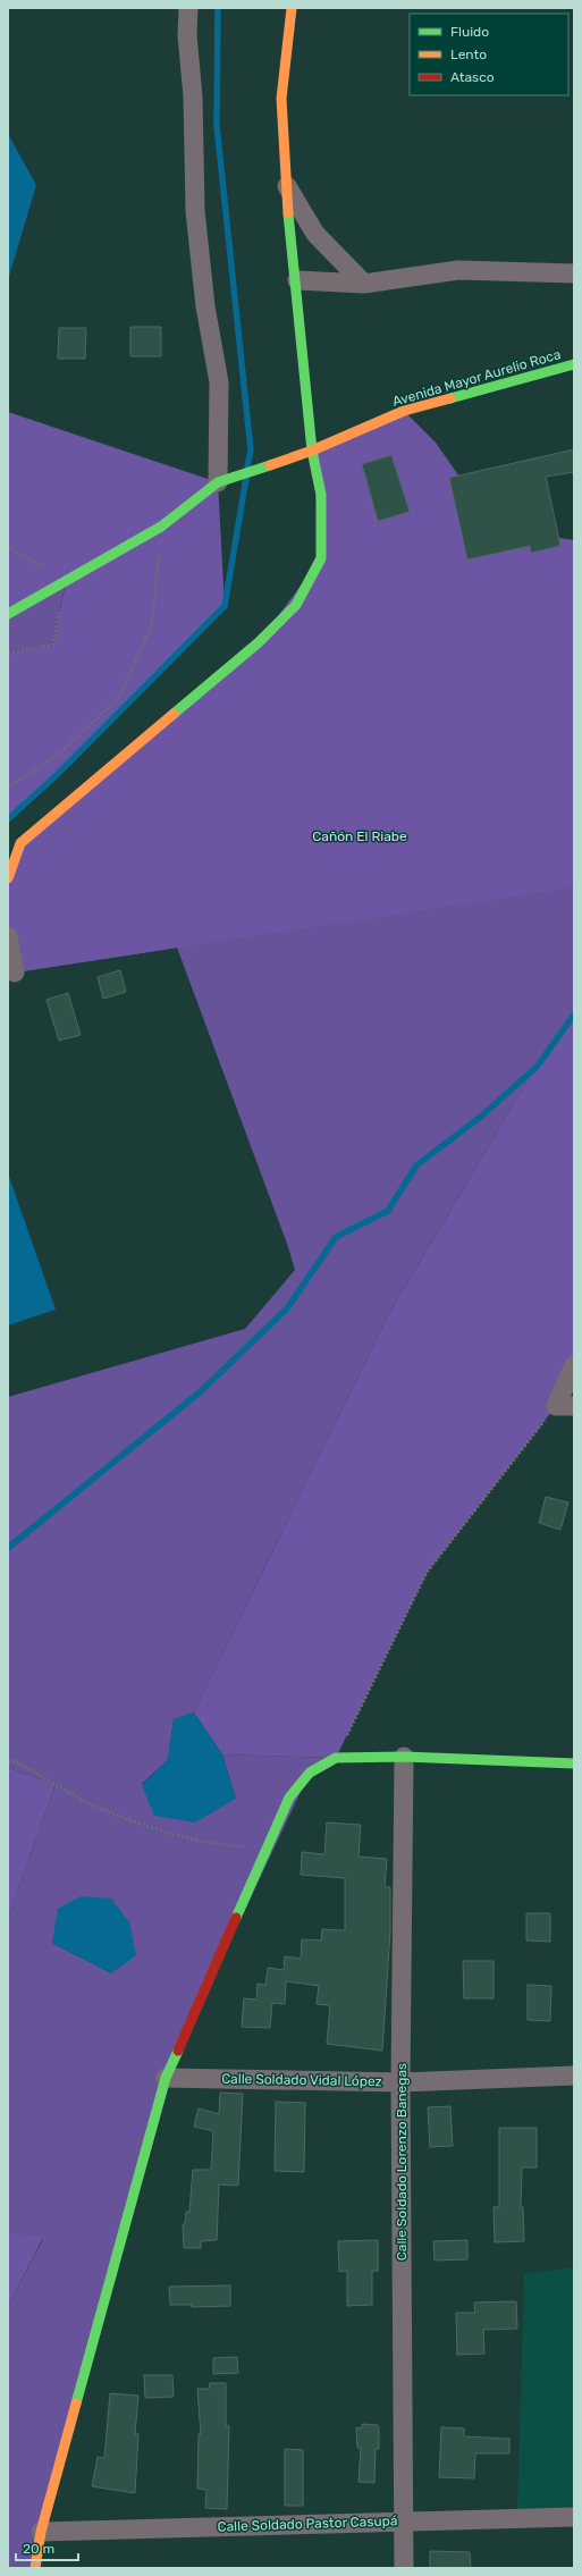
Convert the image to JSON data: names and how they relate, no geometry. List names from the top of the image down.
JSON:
{
  "streets": {
    "street": [
      "Avenida Mayor Aurelio Roca",
      "Calle Soldado Vidal López",
      "Calle Soldado Lorenzo Banegas",
      "Calle Soldado Pastor Casupá"
    ]
  },
  "crossings": [
    ["Calle Soldado Vidal López", "Calle Soldado Lorenzo Banegas"],
    ["Calle Soldado Lorenzo Banegas", "Calle Soldado Pastor Casupá"]
  ],
  "parks": ["Cañón El Riabe"],
  "legend": ["Fluido", "Lento", "Atasco"],
  "scale_bar": "20 m"
}
